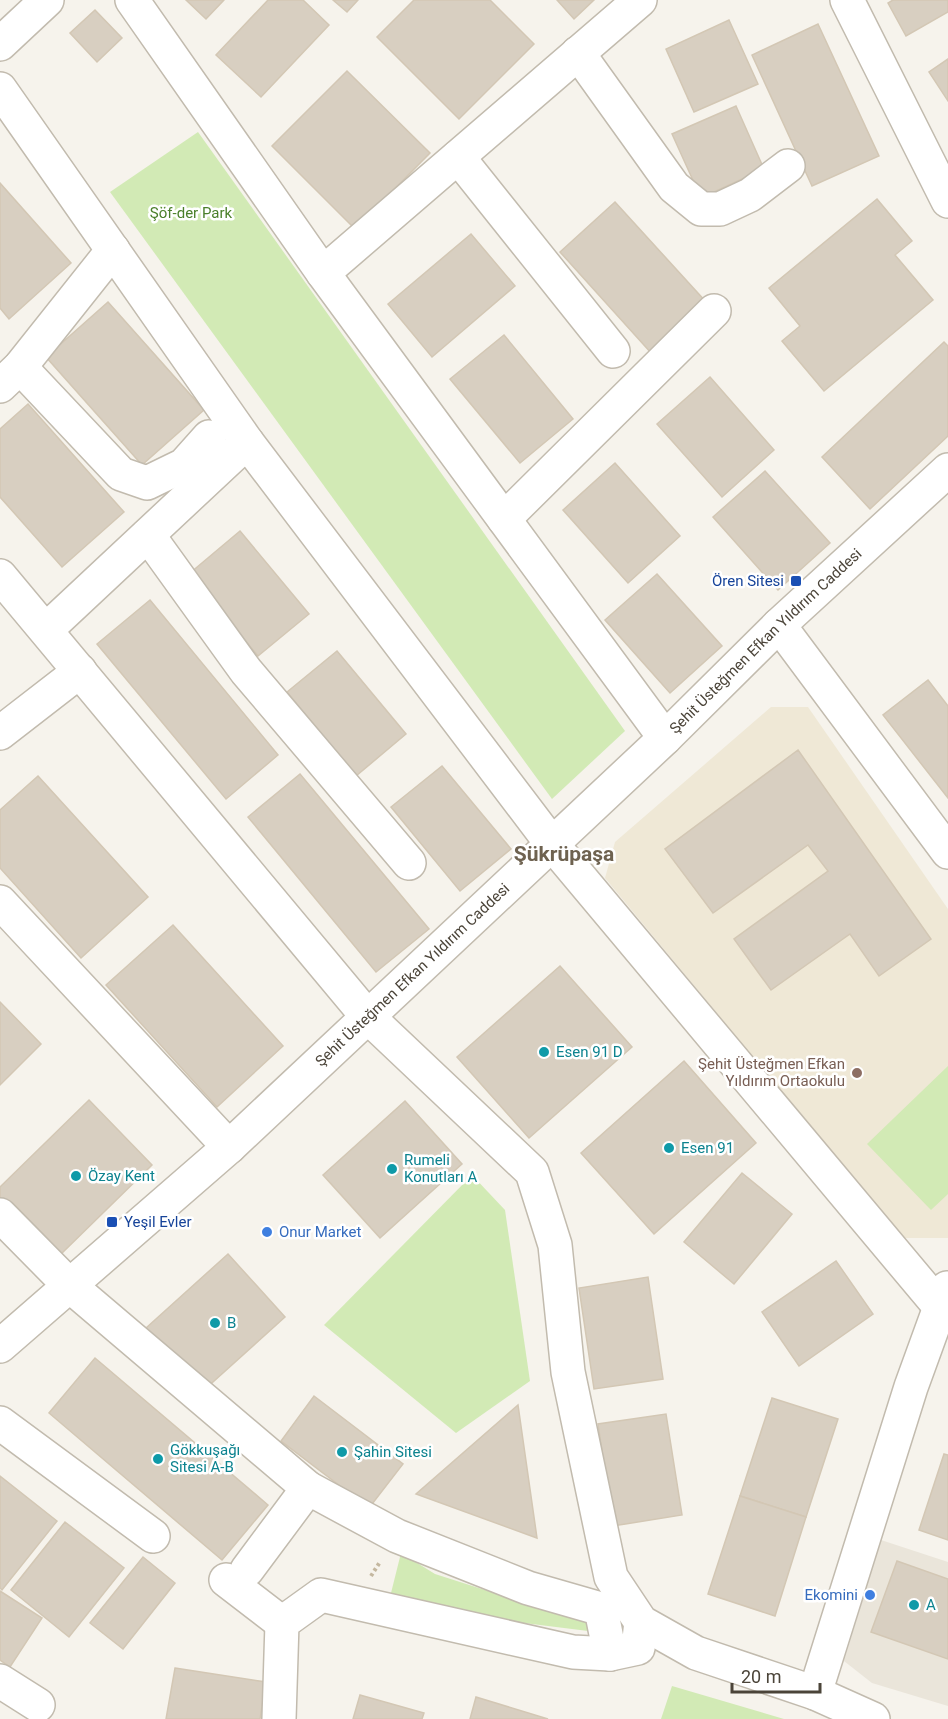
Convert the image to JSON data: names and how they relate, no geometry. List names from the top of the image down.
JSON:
{
  "streets": {
    "street": ["Şehit Üsteğmen Efkan Yıldırım Caddesi"]
  },
  "districts": ["Şükrüpaşa"],
  "parks": ["Şöf-der Park"],
  "places": {
    "transit": ["Ören Sitesi", "Yeşil Evler"],
    "other": [
      "Esen 91 D",
      "Şehit Üsteğmen Efkan Yıldırım Ortaokulu",
      "Esen 91",
      "Rumeli Konutları A",
      "Özay Kent",
      "Onur Market",
      "B",
      "Şahin Sitesi",
      "Gökkuşağı Sitesi A-B",
      "Ekomini",
      "A"
    ]
  },
  "scale_bar": "20 m"
}
